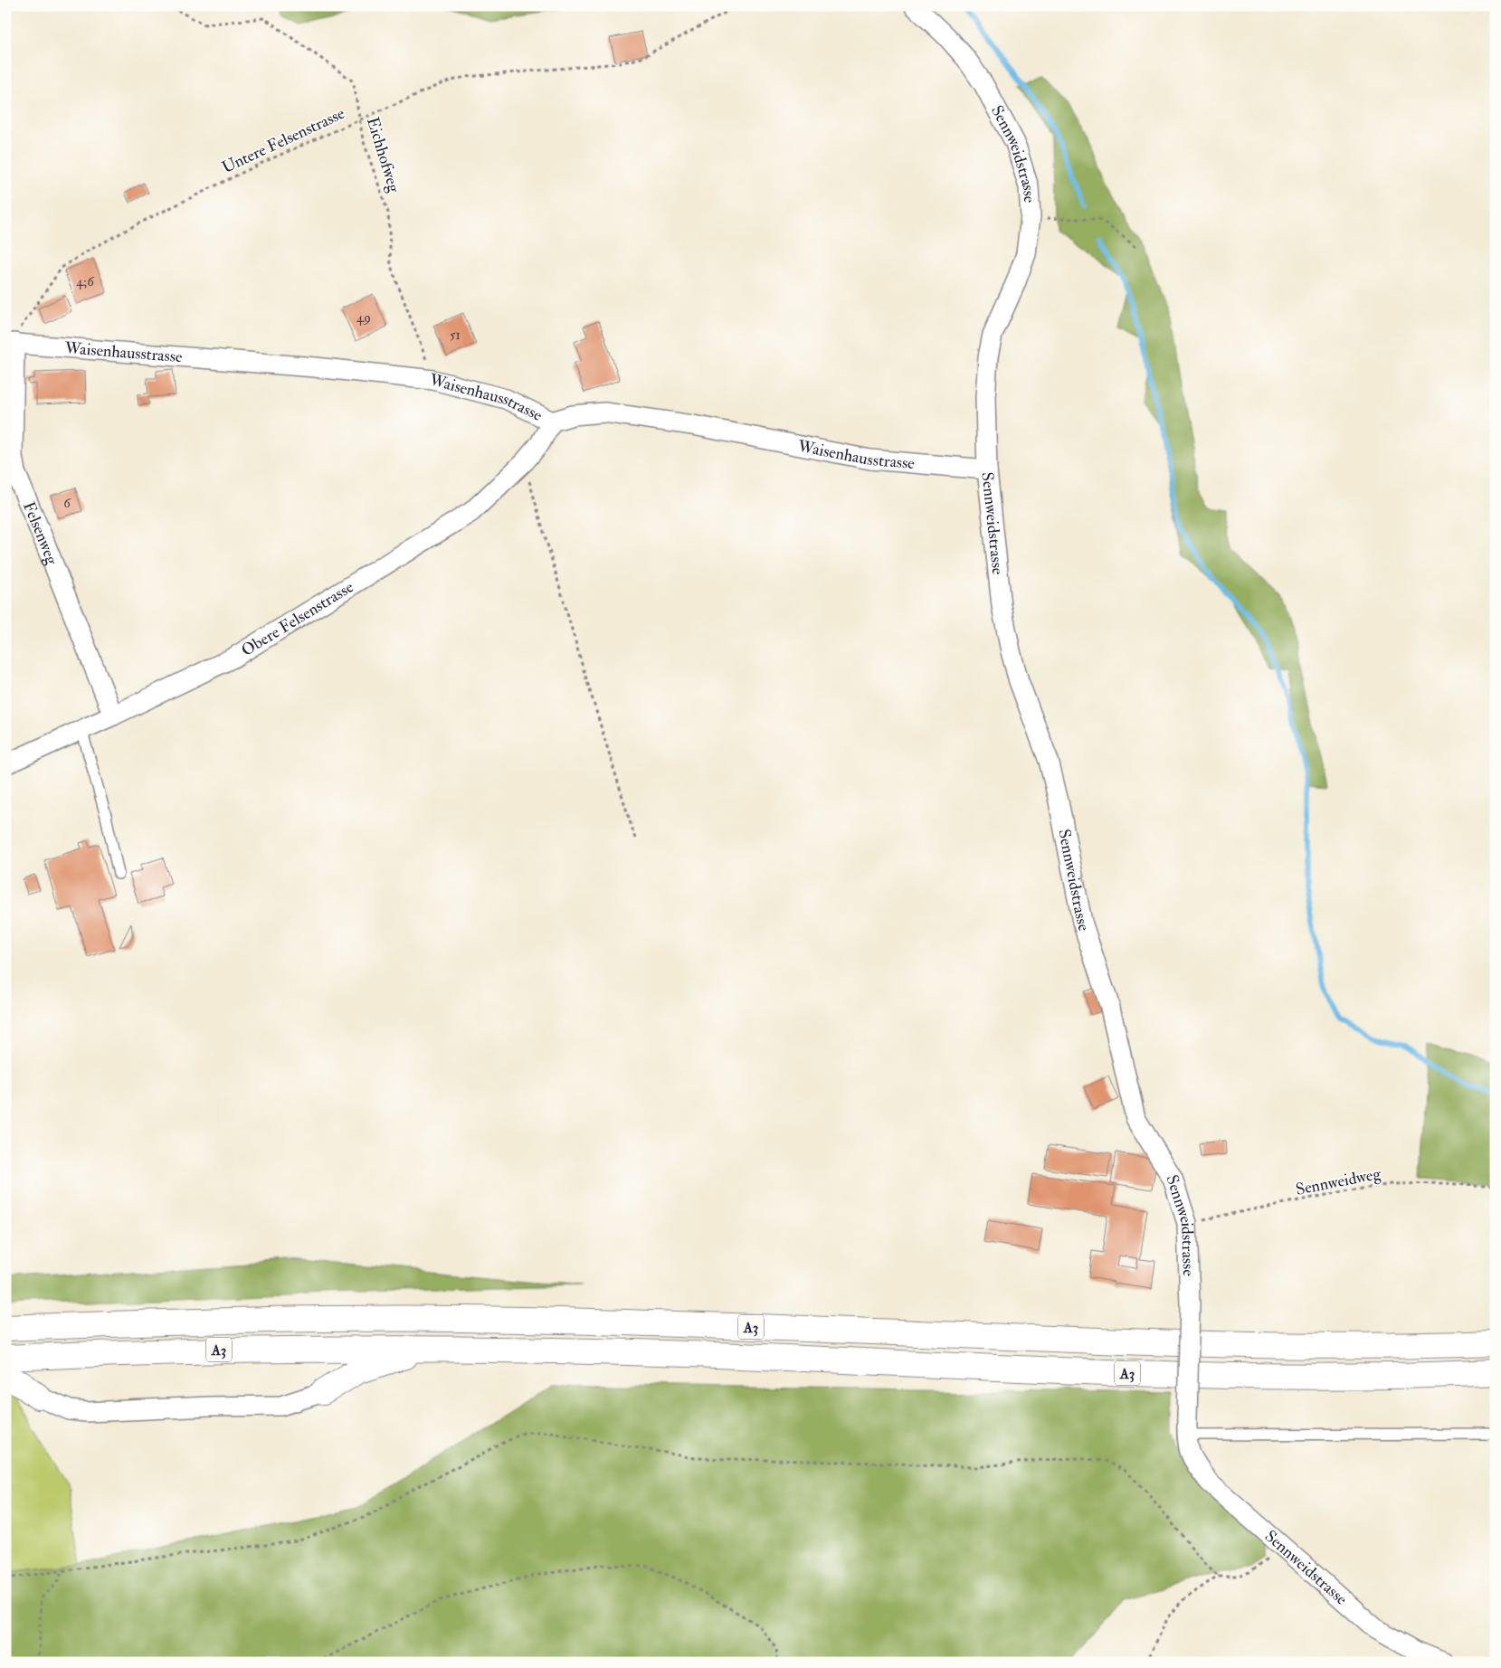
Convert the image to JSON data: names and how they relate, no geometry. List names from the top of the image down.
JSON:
{
  "streets": {
    "highway": ["A3"],
    "street": [
      "Sennweidstrasse",
      "Waisenhausstrasse",
      "Felsenweg",
      "Obere Felsenstrasse"
    ],
    "path": ["Untere Felsenstrasse", "Eichhofweg", "Sennweidweg"]
  },
  "crossings": [
    ["Untere Felsenstrasse", "Eichhofweg"],
    ["Untere Felsenstrasse", "Waisenhausstrasse"],
    ["Untere Felsenstrasse", "Felsenweg"],
    ["Eichhofweg", "Waisenhausstrasse"],
    ["Sennweidstrasse", "Waisenhausstrasse"],
    ["Sennweidstrasse", "Sennweidweg"],
    ["Waisenhausstrasse", "Felsenweg"],
    ["Waisenhausstrasse", "Obere Felsenstrasse"],
    ["Felsenweg", "Obere Felsenstrasse"]
  ],
  "house_numbers": [
    "4;6",
    "49",
    "51",
    "6"
  ]
}
